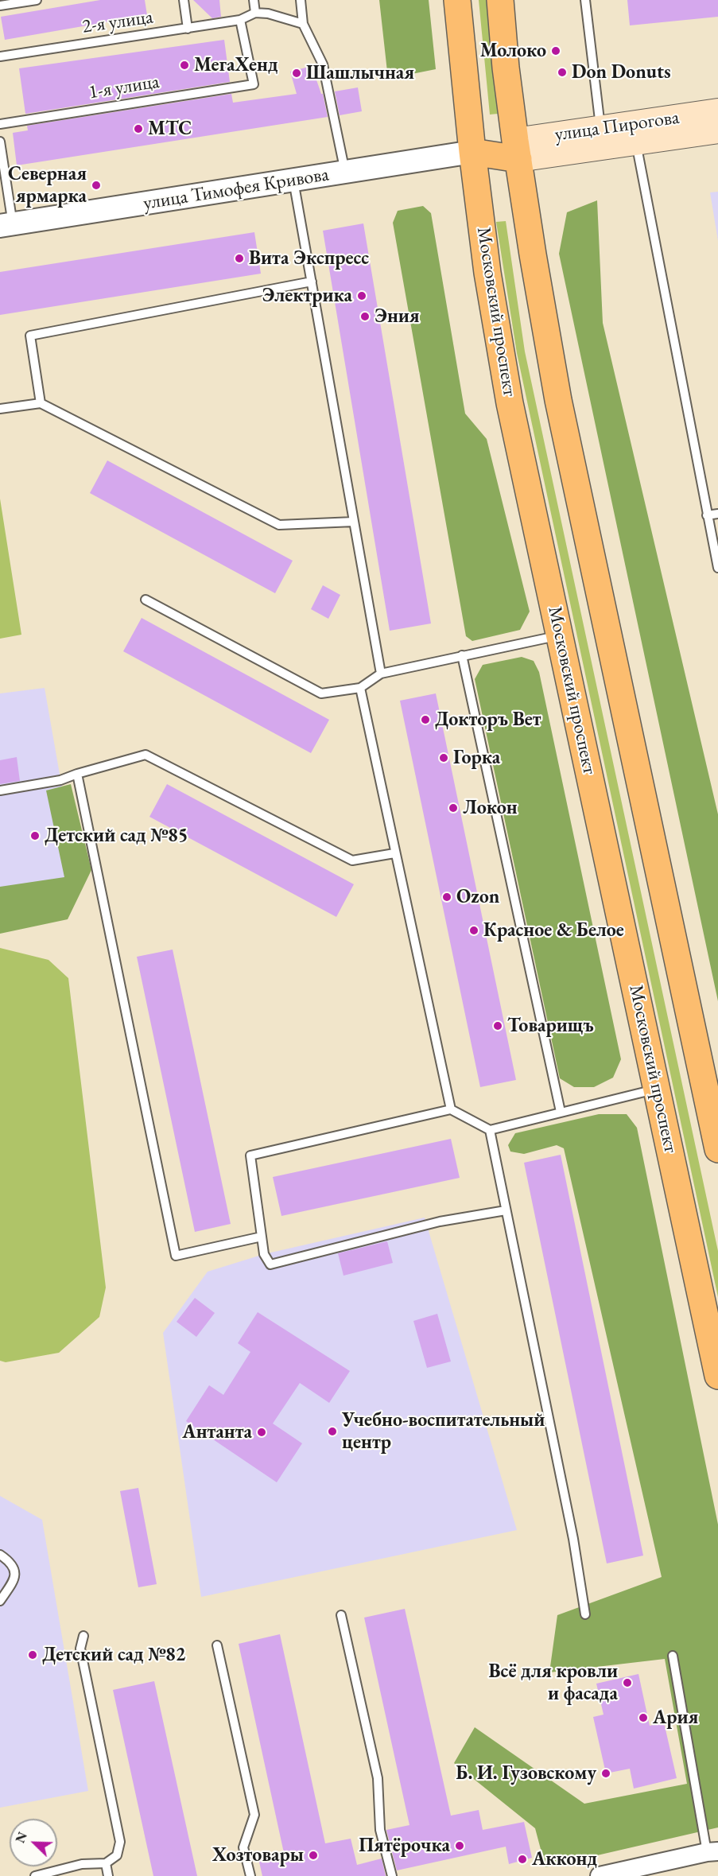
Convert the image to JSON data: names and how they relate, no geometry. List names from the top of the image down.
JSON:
{
  "streets": {
    "main road": ["улица Пирогова", "Московский проспект"],
    "street": ["улица Тимофея Кривова"],
    "lane": ["2-я улица", "1-я улица"]
  },
  "crossings": [
    ["2-я улица", "1-я улица"],
    ["улица Тимофея Кривова", "Московский проспект"]
  ],
  "places": [
    "Молоко",
    "МегаХенд",
    "Don Donuts",
    "Шашлычная",
    "МТС",
    "Северная ярмарка",
    "Вита Экспресс",
    "Электрика",
    "Эния",
    "Докторъ Вет",
    "Горка",
    "Локон",
    "Детский сад №85",
    "Ozon",
    "Красное & Белое",
    "Товарищъ",
    "Учебно-воспитательный центр",
    "Антанта",
    "Детский сад №82",
    "Всё для кровли и фасада",
    "Ария",
    "Б. И. Гузовскому",
    "Пятёрочка",
    "Хозтовары",
    "Акконд"
  ],
  "north": "top left"
}
